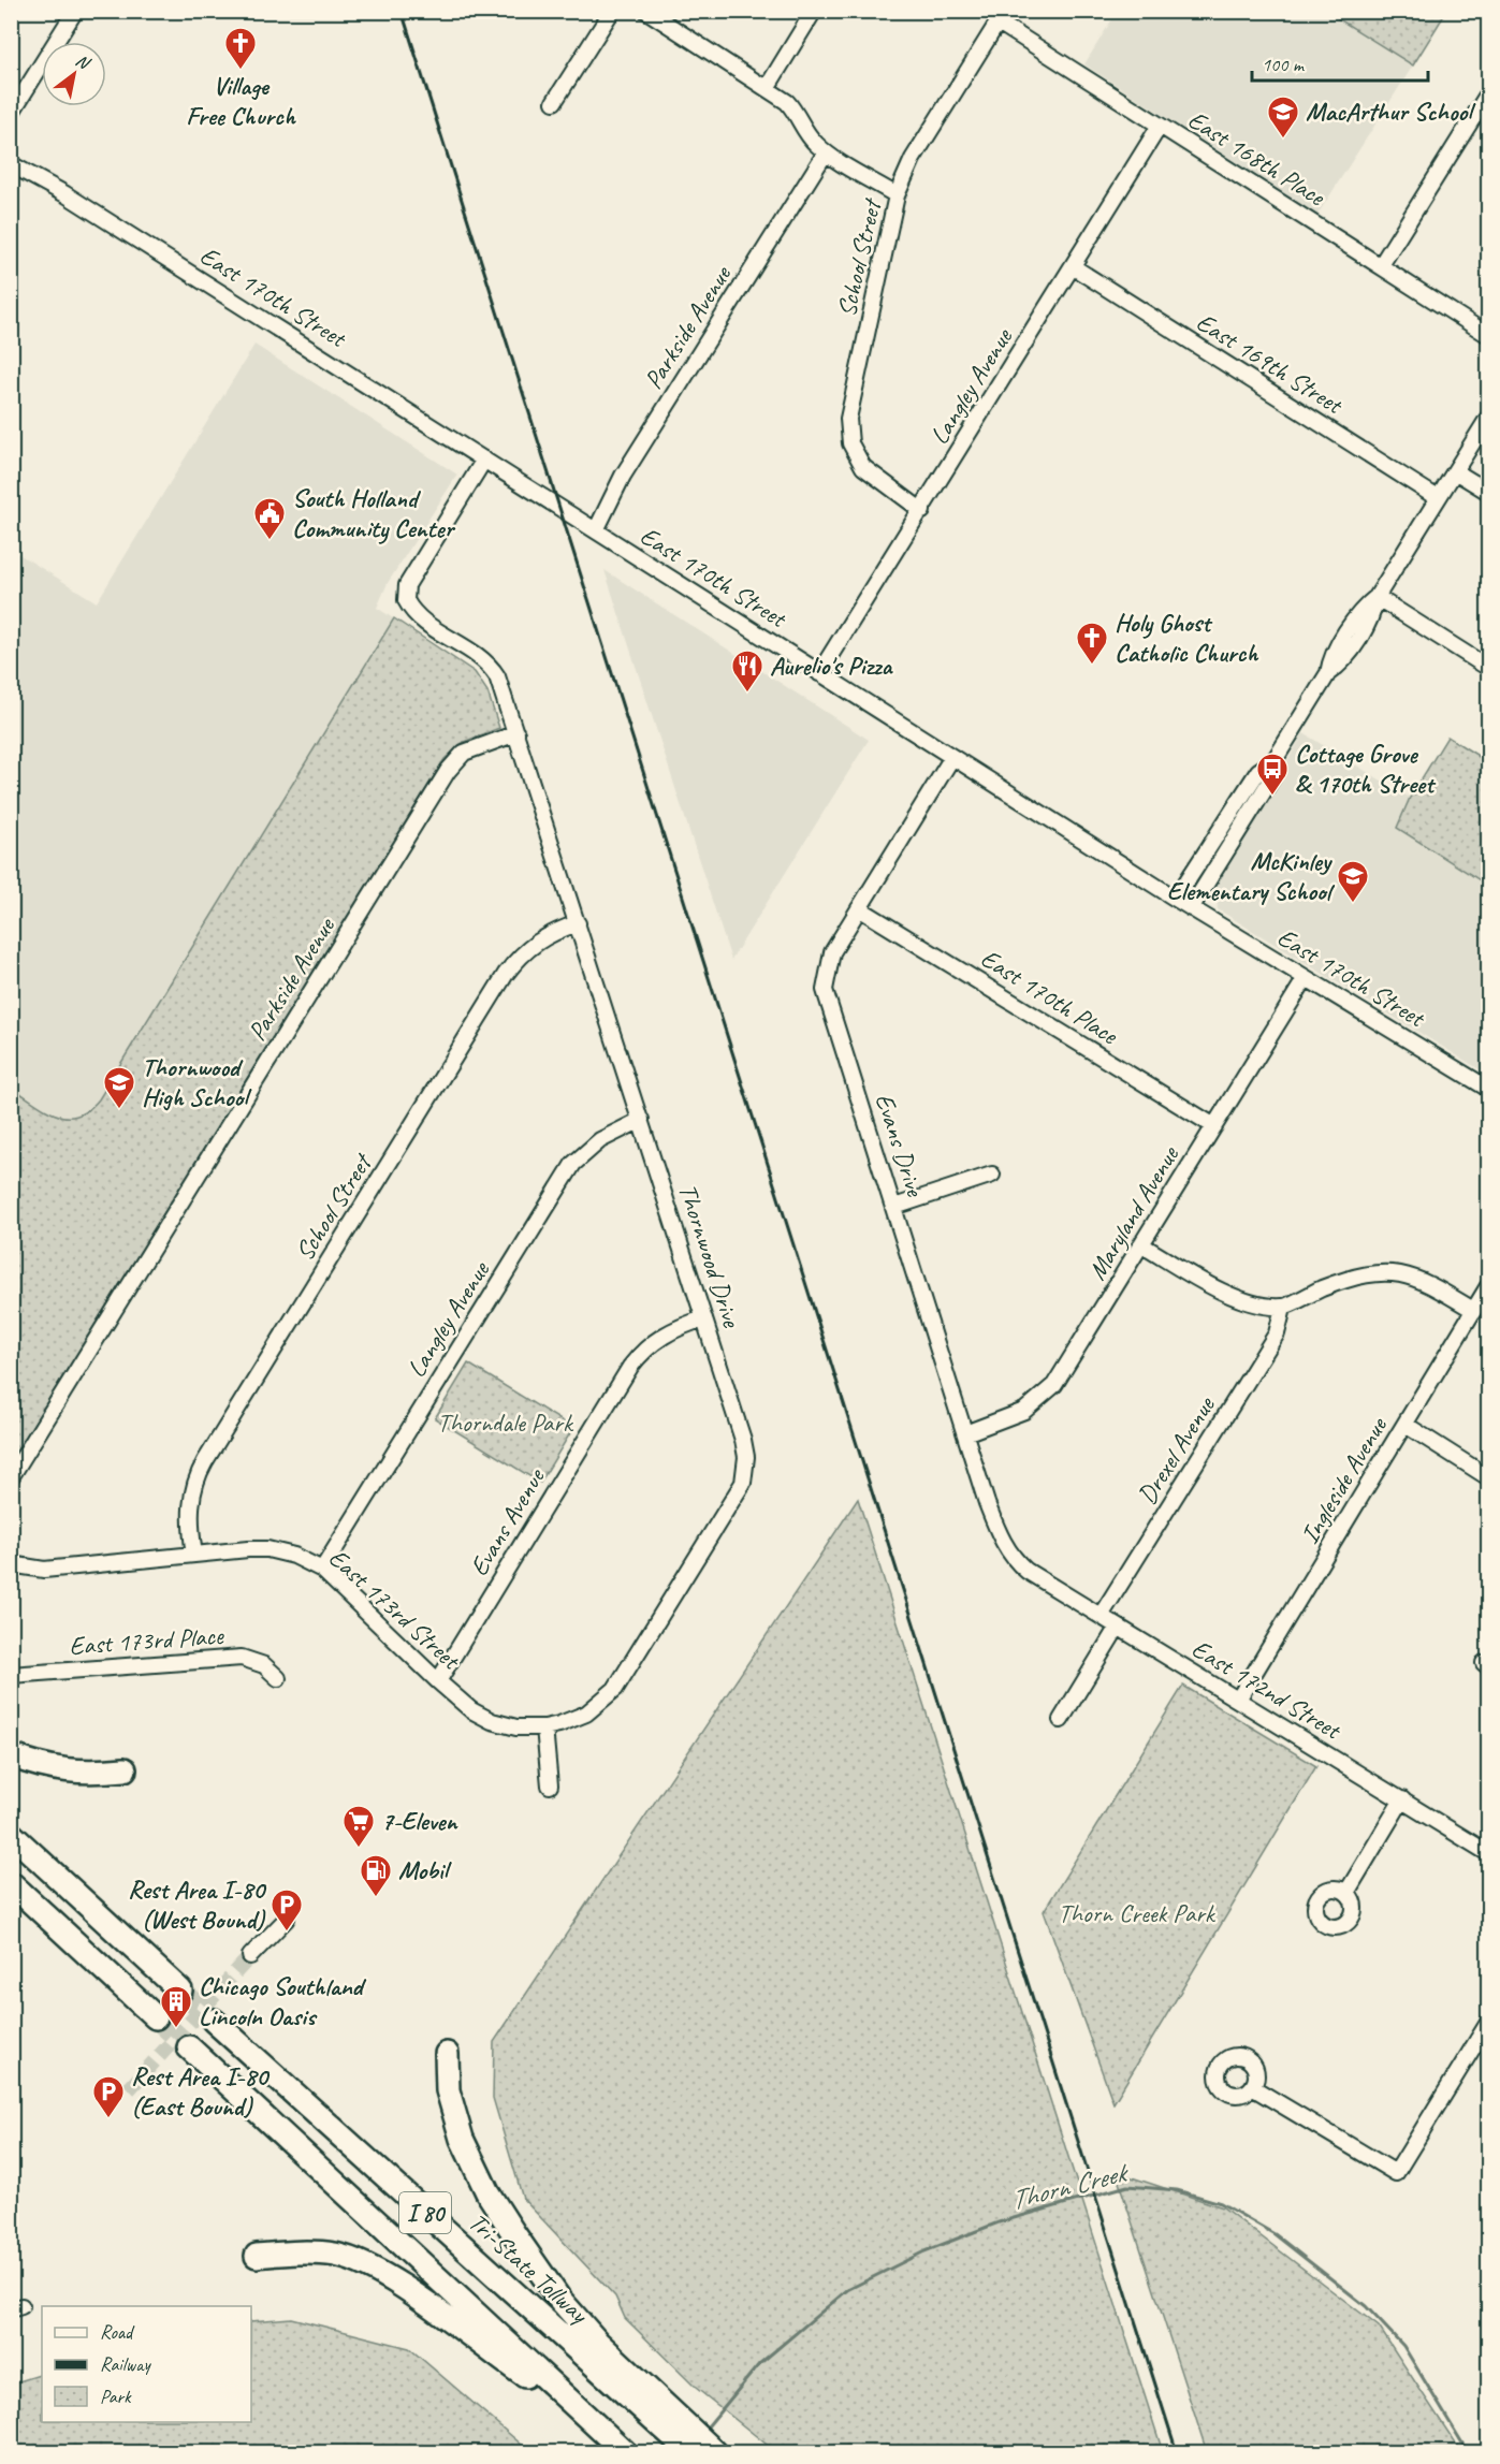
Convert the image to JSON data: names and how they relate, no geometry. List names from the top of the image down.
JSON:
{
  "streets": {
    "highway": ["I 80", "Tri-State Tollway"],
    "street": [
      "East 168th Place",
      "School Street",
      "East 170th Street",
      "Parkside Avenue",
      "East 169th Street",
      "Langley Avenue",
      "East 170th Place",
      "Evans Drive",
      "Maryland Avenue",
      "Thornwood Drive",
      "Drexel Avenue",
      "Ingleside Avenue",
      "Evans Avenue",
      "East 173rd Street",
      "East 173rd Place",
      "East 172nd Street"
    ]
  },
  "crossings": [
    ["East 168th Place", "School Street"],
    ["East 168th Place", "Langley Avenue"],
    ["School Street", "Langley Avenue"],
    ["School Street", "Thornwood Drive"],
    ["School Street", "East 173rd Street"],
    ["East 170th Street", "Parkside Avenue"],
    ["East 170th Street", "Langley Avenue"],
    ["East 170th Street", "Evans Drive"],
    ["East 170th Street", "Maryland Avenue"],
    ["Parkside Avenue", "Thornwood Drive"],
    ["East 169th Street", "Langley Avenue"],
    ["Langley Avenue", "Thornwood Drive"],
    ["Langley Avenue", "East 173rd Street"],
    ["East 170th Place", "Evans Drive"],
    ["East 170th Place", "Maryland Avenue"],
    ["Evans Drive", "Maryland Avenue"],
    ["Evans Drive", "East 172nd Street"],
    ["Thornwood Drive", "Evans Avenue"],
    ["Thornwood Drive", "East 173rd Street"],
    ["Drexel Avenue", "East 172nd Street"],
    ["Ingleside Avenue", "East 172nd Street"],
    ["Evans Avenue", "East 173rd Street"]
  ],
  "water": ["Thorn Creek"],
  "parks": ["Thorndale Park", "Thorn Creek Park"],
  "places": {
    "church": ["Village Free Church", "Holy Ghost Catholic Church"],
    "school or university": ["MacArthur School", "McKinley Elementary School", "Thornwood High School"],
    "public building": ["South Holland Community Center"],
    "restaurant": ["Aurelio's Pizza"],
    "bus stop": ["Cottage Grove & 170th Street"],
    "supermarket": ["7-Eleven"],
    "fuel station": ["Mobil"],
    "parking": ["Rest Area I-80 (West Bound)", "Rest Area I-80 (East Bound)"],
    "building": ["Chicago Southland Lincoln Oasis"]
  },
  "legend": ["Road", "Railway", "Park"],
  "scale_bar": "100 m",
  "north": "top right"
}
